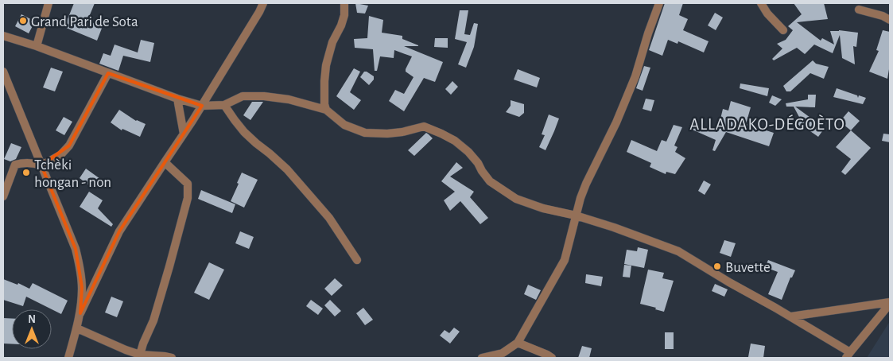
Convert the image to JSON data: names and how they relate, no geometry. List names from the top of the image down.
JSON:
{
  "districts": ["ALLADAKO-DÉGOÈTO"],
  "places": ["Grand Pari de Sota", "Tchèki hongan - non", "Buvette"],
  "north": "top"
}
